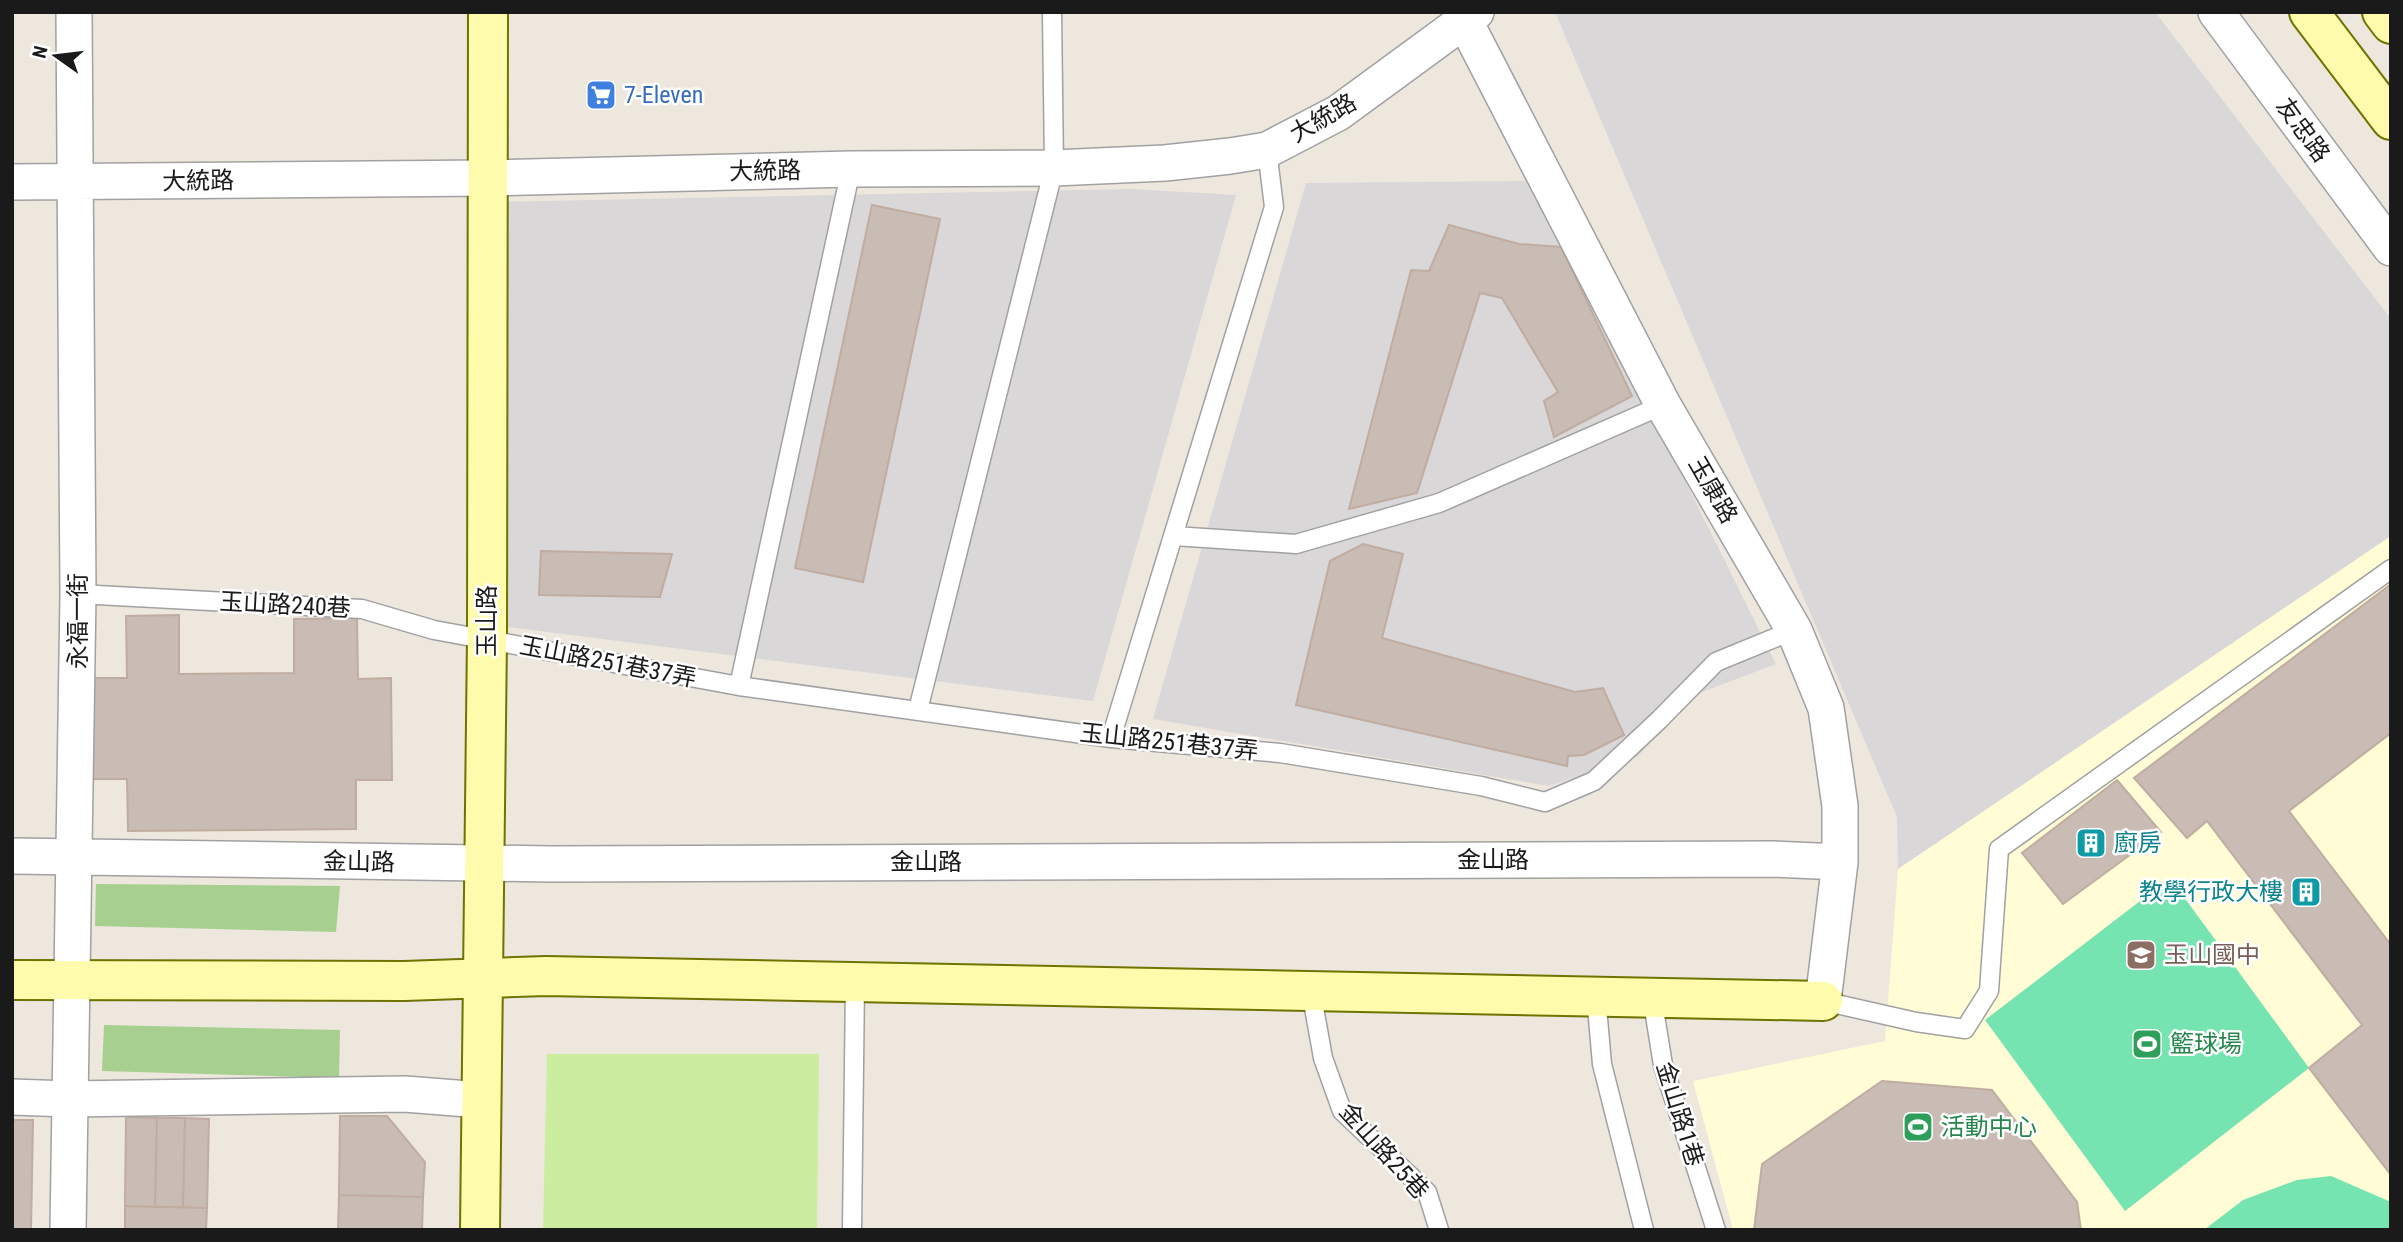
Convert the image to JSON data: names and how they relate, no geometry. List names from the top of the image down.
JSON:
{
  "streets": {
    "street": [
      "大統路",
      "友忠路",
      "玉康路",
      "永福一街",
      "玉山路",
      "金山路"
    ],
    "lane": [
      "玉山路240巷",
      "玉山路251巷37弄",
      "金山路1巷",
      "金山路25巷"
    ]
  },
  "crossings": [
    ["大統路", "玉康路"],
    ["大統路", "永福一街"],
    ["大統路", "玉山路"],
    ["玉康路", "玉山路251巷37弄"],
    ["玉康路", "金山路"],
    ["玉山路240巷", "永福一街"],
    ["玉山路240巷", "玉山路"],
    ["玉山路240巷", "玉山路251巷37弄"],
    ["永福一街", "金山路"],
    ["玉山路", "玉山路251巷37弄"],
    ["玉山路", "金山路"]
  ],
  "places": {
    "supermarket": ["7-Eleven"],
    "building": ["廚房", "教學行政大樓"],
    "school or university": ["玉山國中"],
    "sports": ["籃球場", "活動中心"]
  },
  "north": "left"
}
